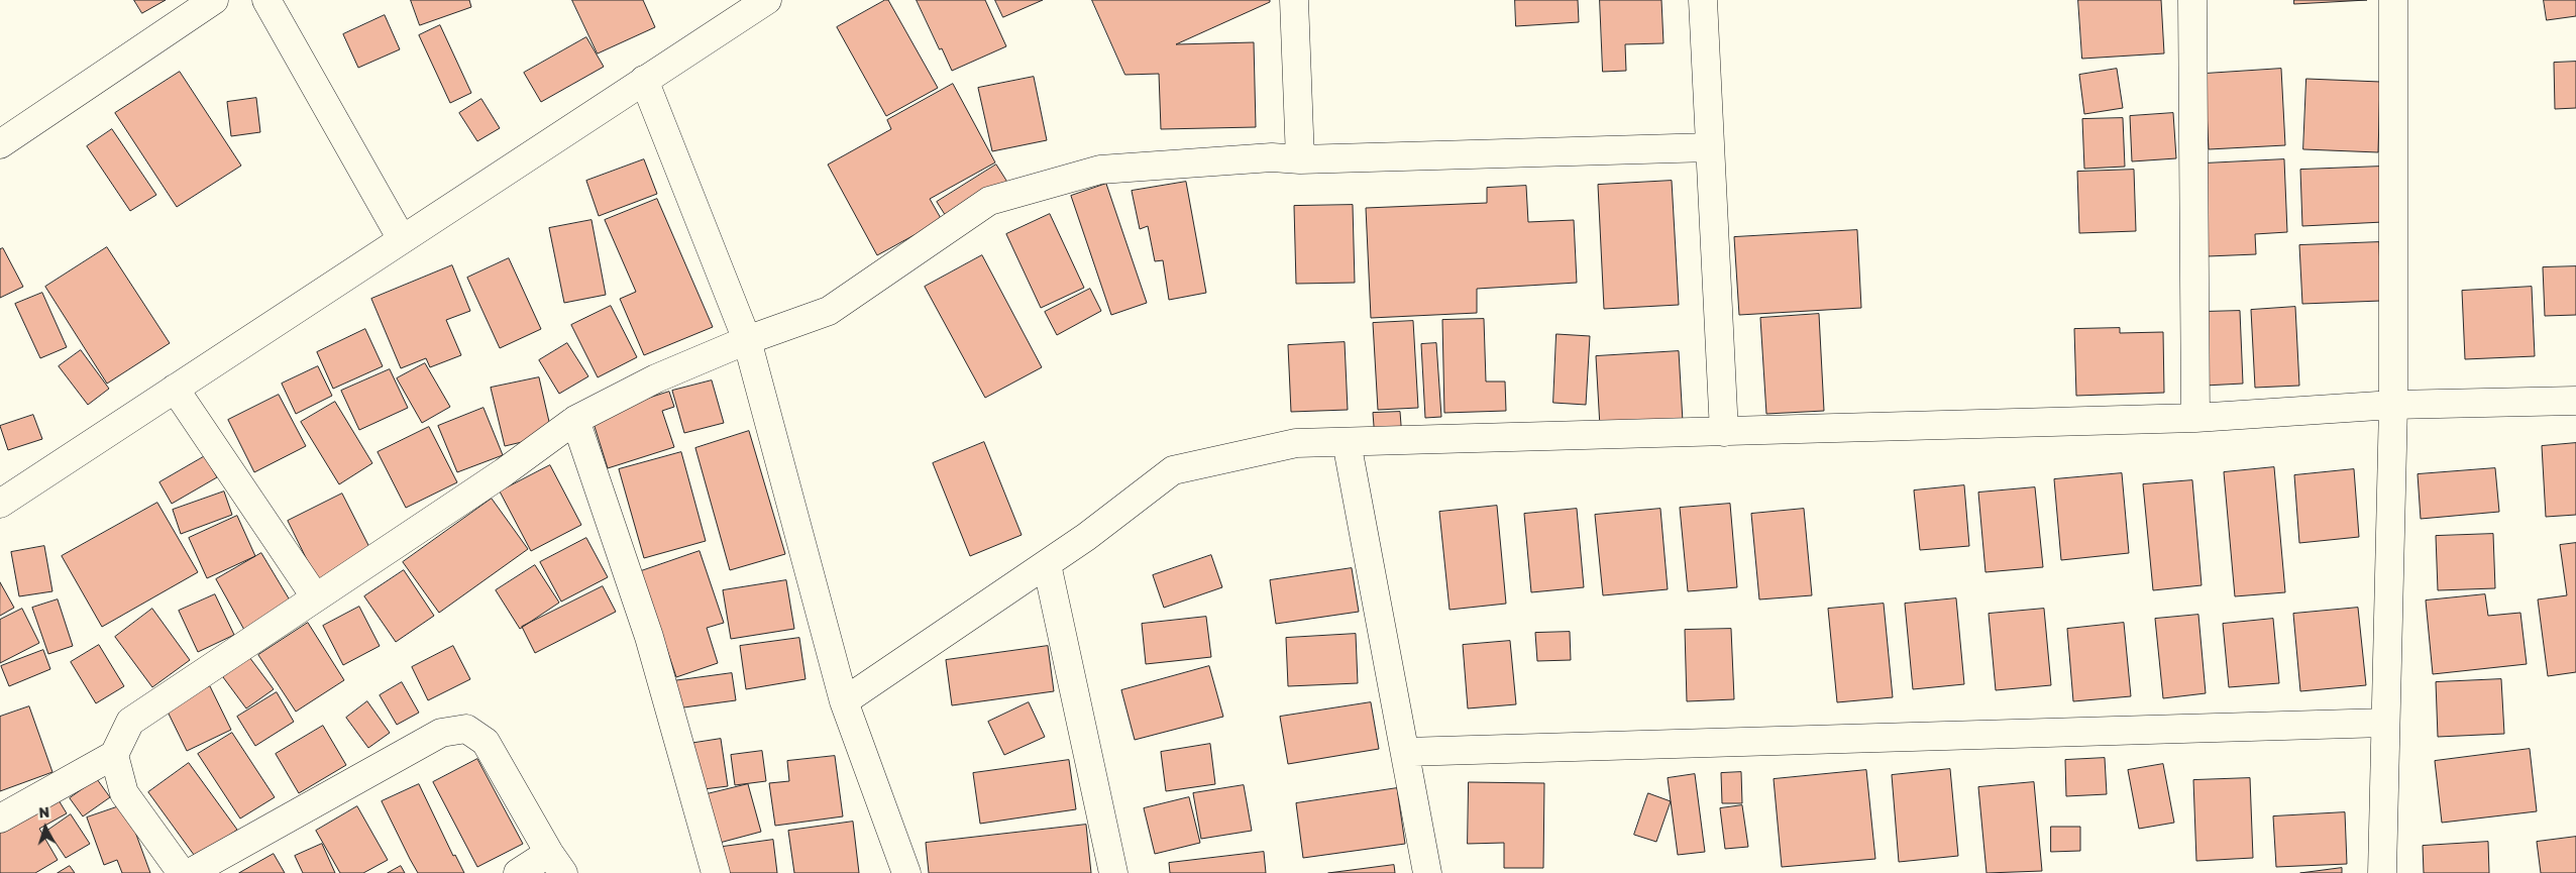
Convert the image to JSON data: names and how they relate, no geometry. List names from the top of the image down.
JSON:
{
  "north": "top"
}
